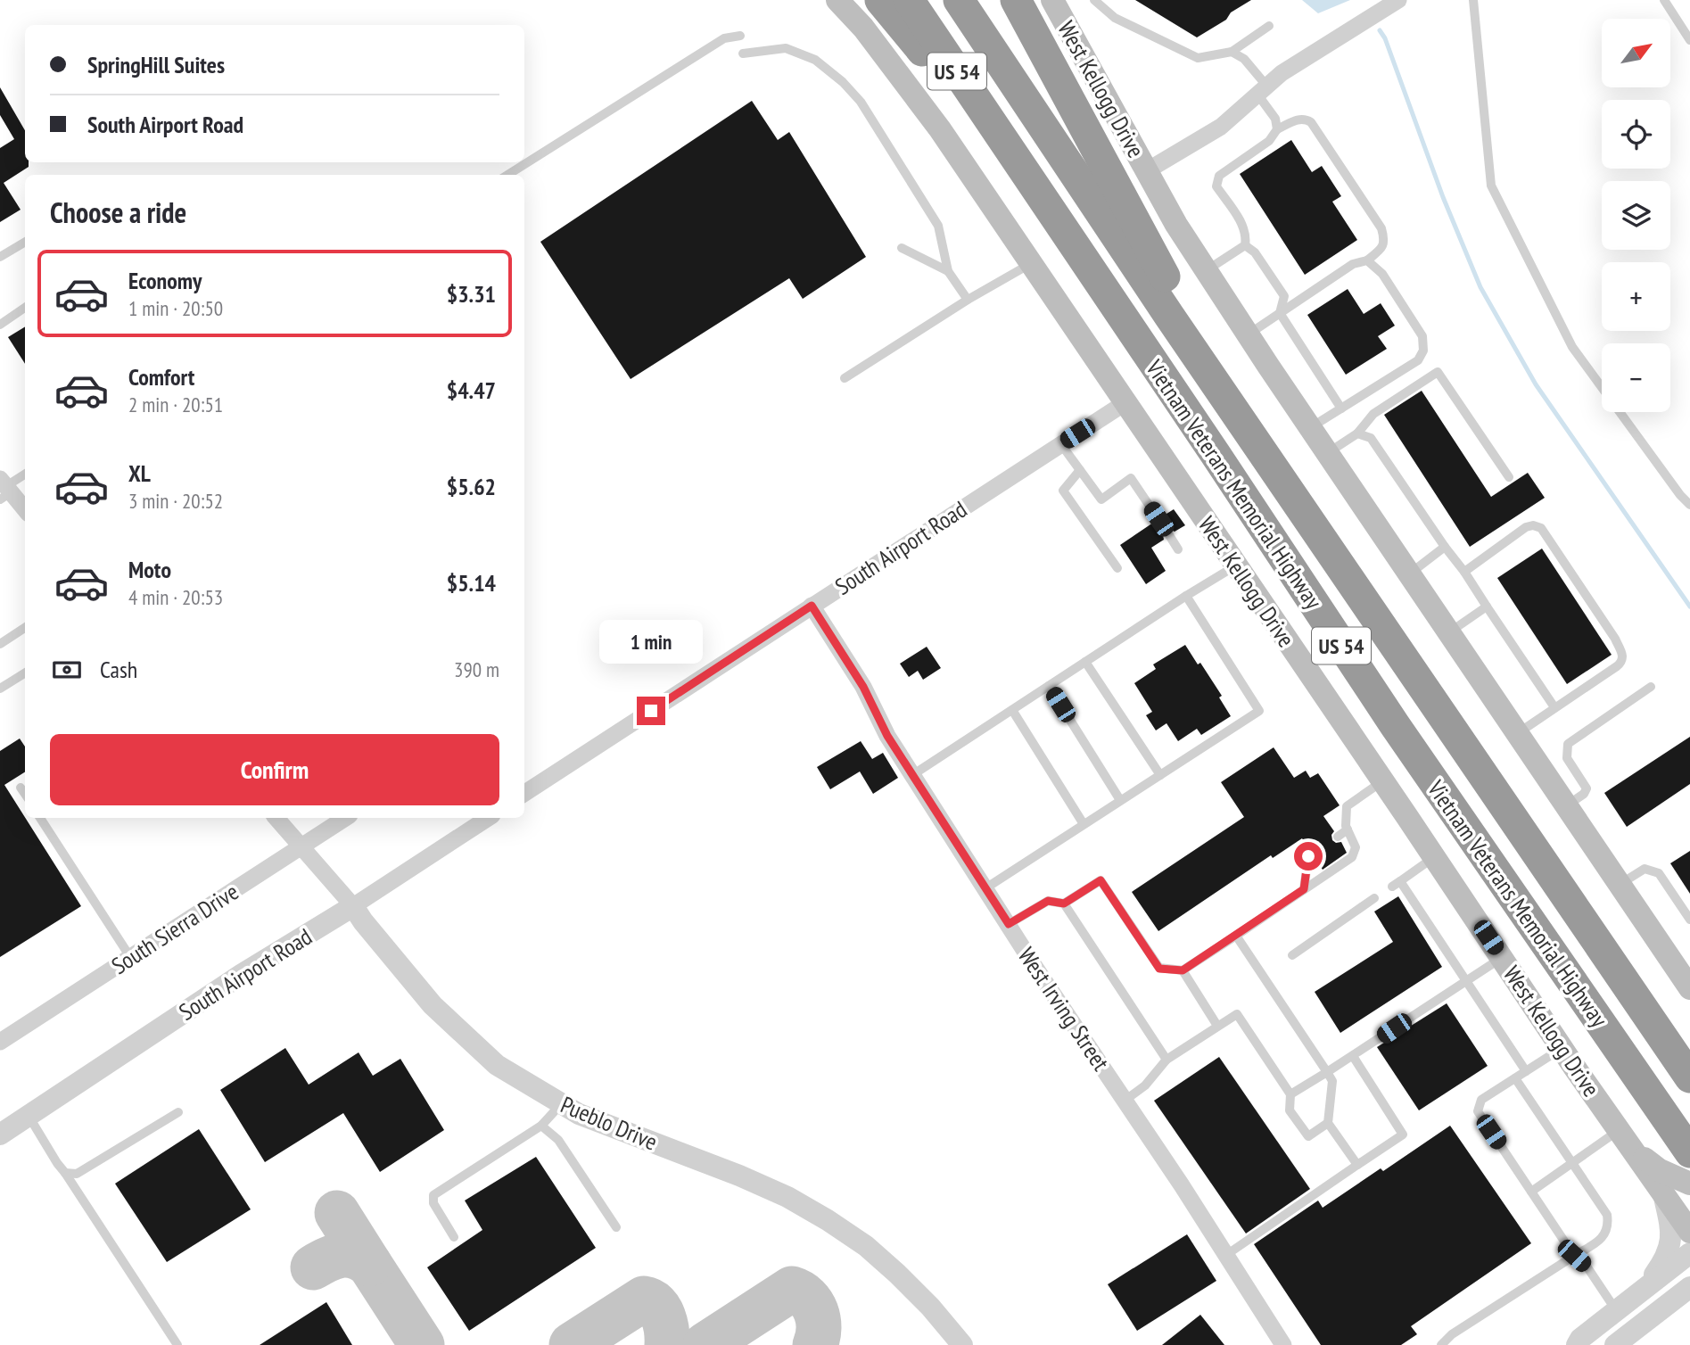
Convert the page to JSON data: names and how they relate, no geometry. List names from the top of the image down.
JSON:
{
  "streets": {
    "highway": ["US 54", "Vietnam Veterans Memorial Highway"],
    "main road": ["West Kellogg Drive"],
    "street": [
      "South Airport Road",
      "South Sierra Drive",
      "West Irving Street",
      "Pueblo Drive"
    ]
  },
  "crossings": [
    ["West Kellogg Drive", "South Airport Road"],
    ["South Airport Road", "West Irving Street"],
    ["South Airport Road", "Pueblo Drive"],
    ["South Sierra Drive", "Pueblo Drive"]
  ],
  "north": "top right",
  "page": {
    "map_buttons": ["+", "−"],
    "banner": ["SpringHill Suites", "South Airport Road"],
    "heading": "Choose a ride",
    "list": [
      {
        "name": "Economy",
        "note": "1 min · 20:50",
        "value": "$3.31"
      },
      {
        "name": "Comfort",
        "note": "2 min · 20:51",
        "value": "$4.47"
      },
      {
        "name": "XL",
        "note": "3 min · 20:52",
        "value": "$5.62"
      },
      {
        "name": "Moto",
        "note": "4 min · 20:53",
        "value": "$5.14"
      }
    ],
    "bubble": "1 min",
    "pay": ["Cash", "390 m"],
    "buttons": "Confirm"
  }
}
